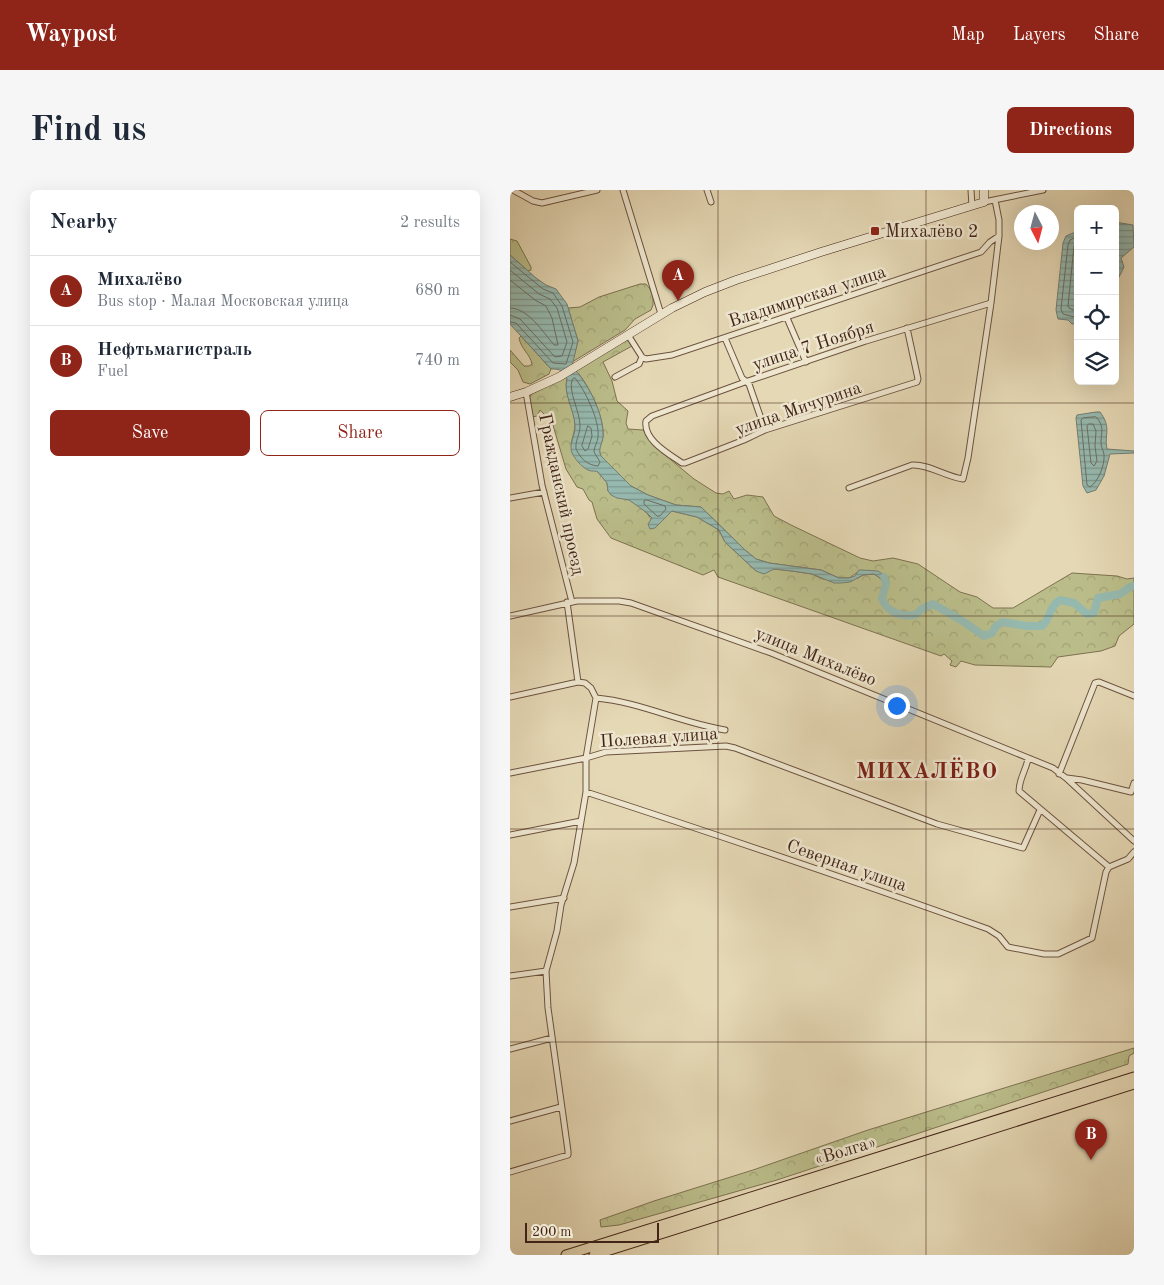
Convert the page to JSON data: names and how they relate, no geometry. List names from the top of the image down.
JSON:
{
  "streets": {
    "highway": ["«Волга»"],
    "street": [
      "Владимирская улица",
      "улица 7 Ноября",
      "улица Мичурина",
      "Гражданский проезд",
      "улица Михалёво",
      "Полевая улица",
      "Северная улица"
    ]
  },
  "crossings": [
    ["улица 7 Ноября", "улица Мичурина"],
    ["Гражданский проезд", "улица Михалёво"]
  ],
  "districts": ["МИХАЛЁВО"],
  "places": {
    "transit": ["Михалёво 2"]
  },
  "scale_bar": "200 m",
  "north": "bottom",
  "page": {
    "header": "Waypost",
    "nav": ["Map", "Layers", "Share"],
    "buttons": [
      "Directions",
      ["Save", "Share"]
    ],
    "title": "Find us",
    "heading": ["Nearby", "2 results"],
    "map_buttons": ["+", "−"],
    "list": [
      {
        "mark": "A",
        "name": "Михалёво",
        "note": "Bus stop · Малая Московская улица",
        "value": "680 m"
      },
      {
        "mark": "B",
        "name": "Нефтьмагистраль",
        "note": "Fuel",
        "value": "740 m"
      }
    ],
    "pins": ["A", "B"],
    "scale": "200 m"
  }
}
